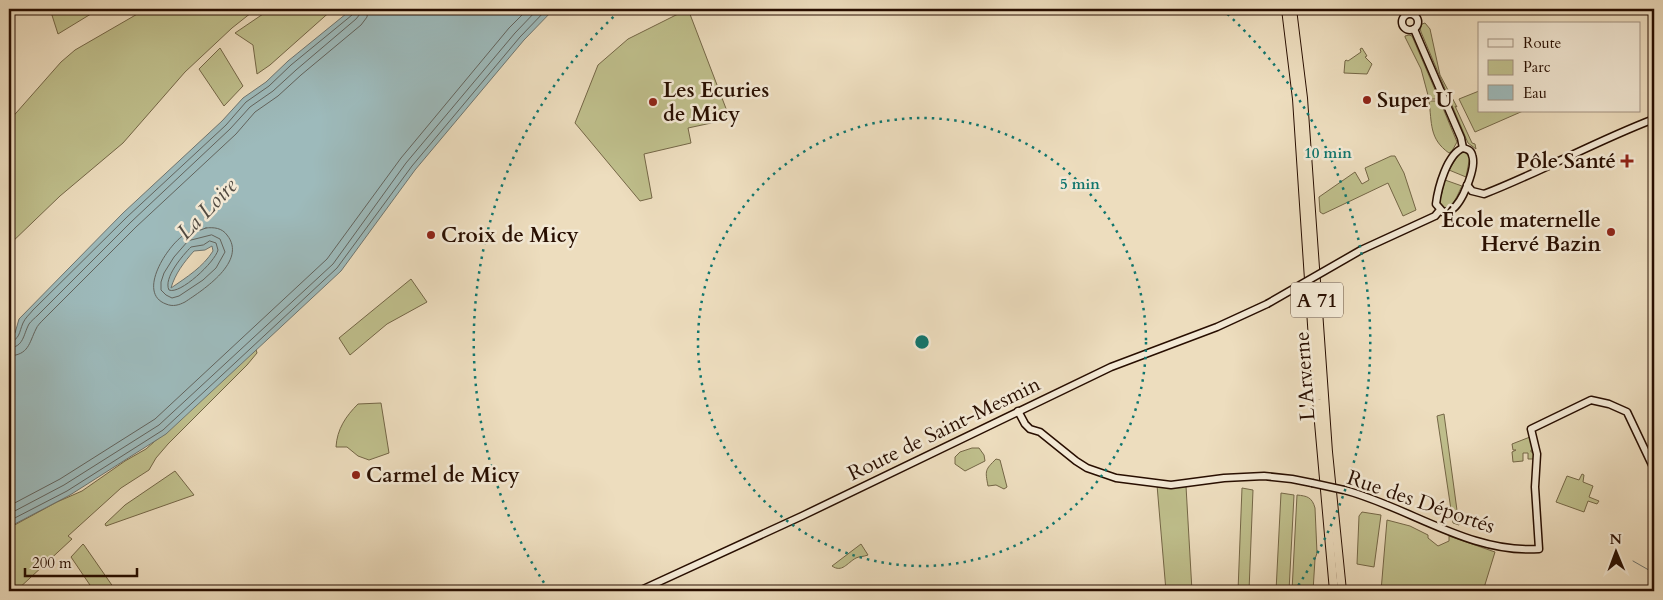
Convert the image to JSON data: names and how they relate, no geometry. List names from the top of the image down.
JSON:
{
  "streets": {
    "highway": ["A 71", "L'Arverne"],
    "main road": ["Route de Saint-Mesmin", "Rue des Déportés"]
  },
  "crossings": [
    ["Route de Saint-Mesmin", "Rue des Déportés"]
  ],
  "water": ["La Loire"],
  "places": {
    "other": [
      "Super U",
      "Les Ecuries de Micy",
      "École maternelle Hervé Bazin",
      "Croix de Micy",
      "Carmel de Micy"
    ],
    "health": ["Pôle Santé"]
  },
  "legend": ["Route", "Parc", "Eau"],
  "scale_bar": "200 m",
  "north": "top",
  "rings": ["10 min", "5 min"]
}
